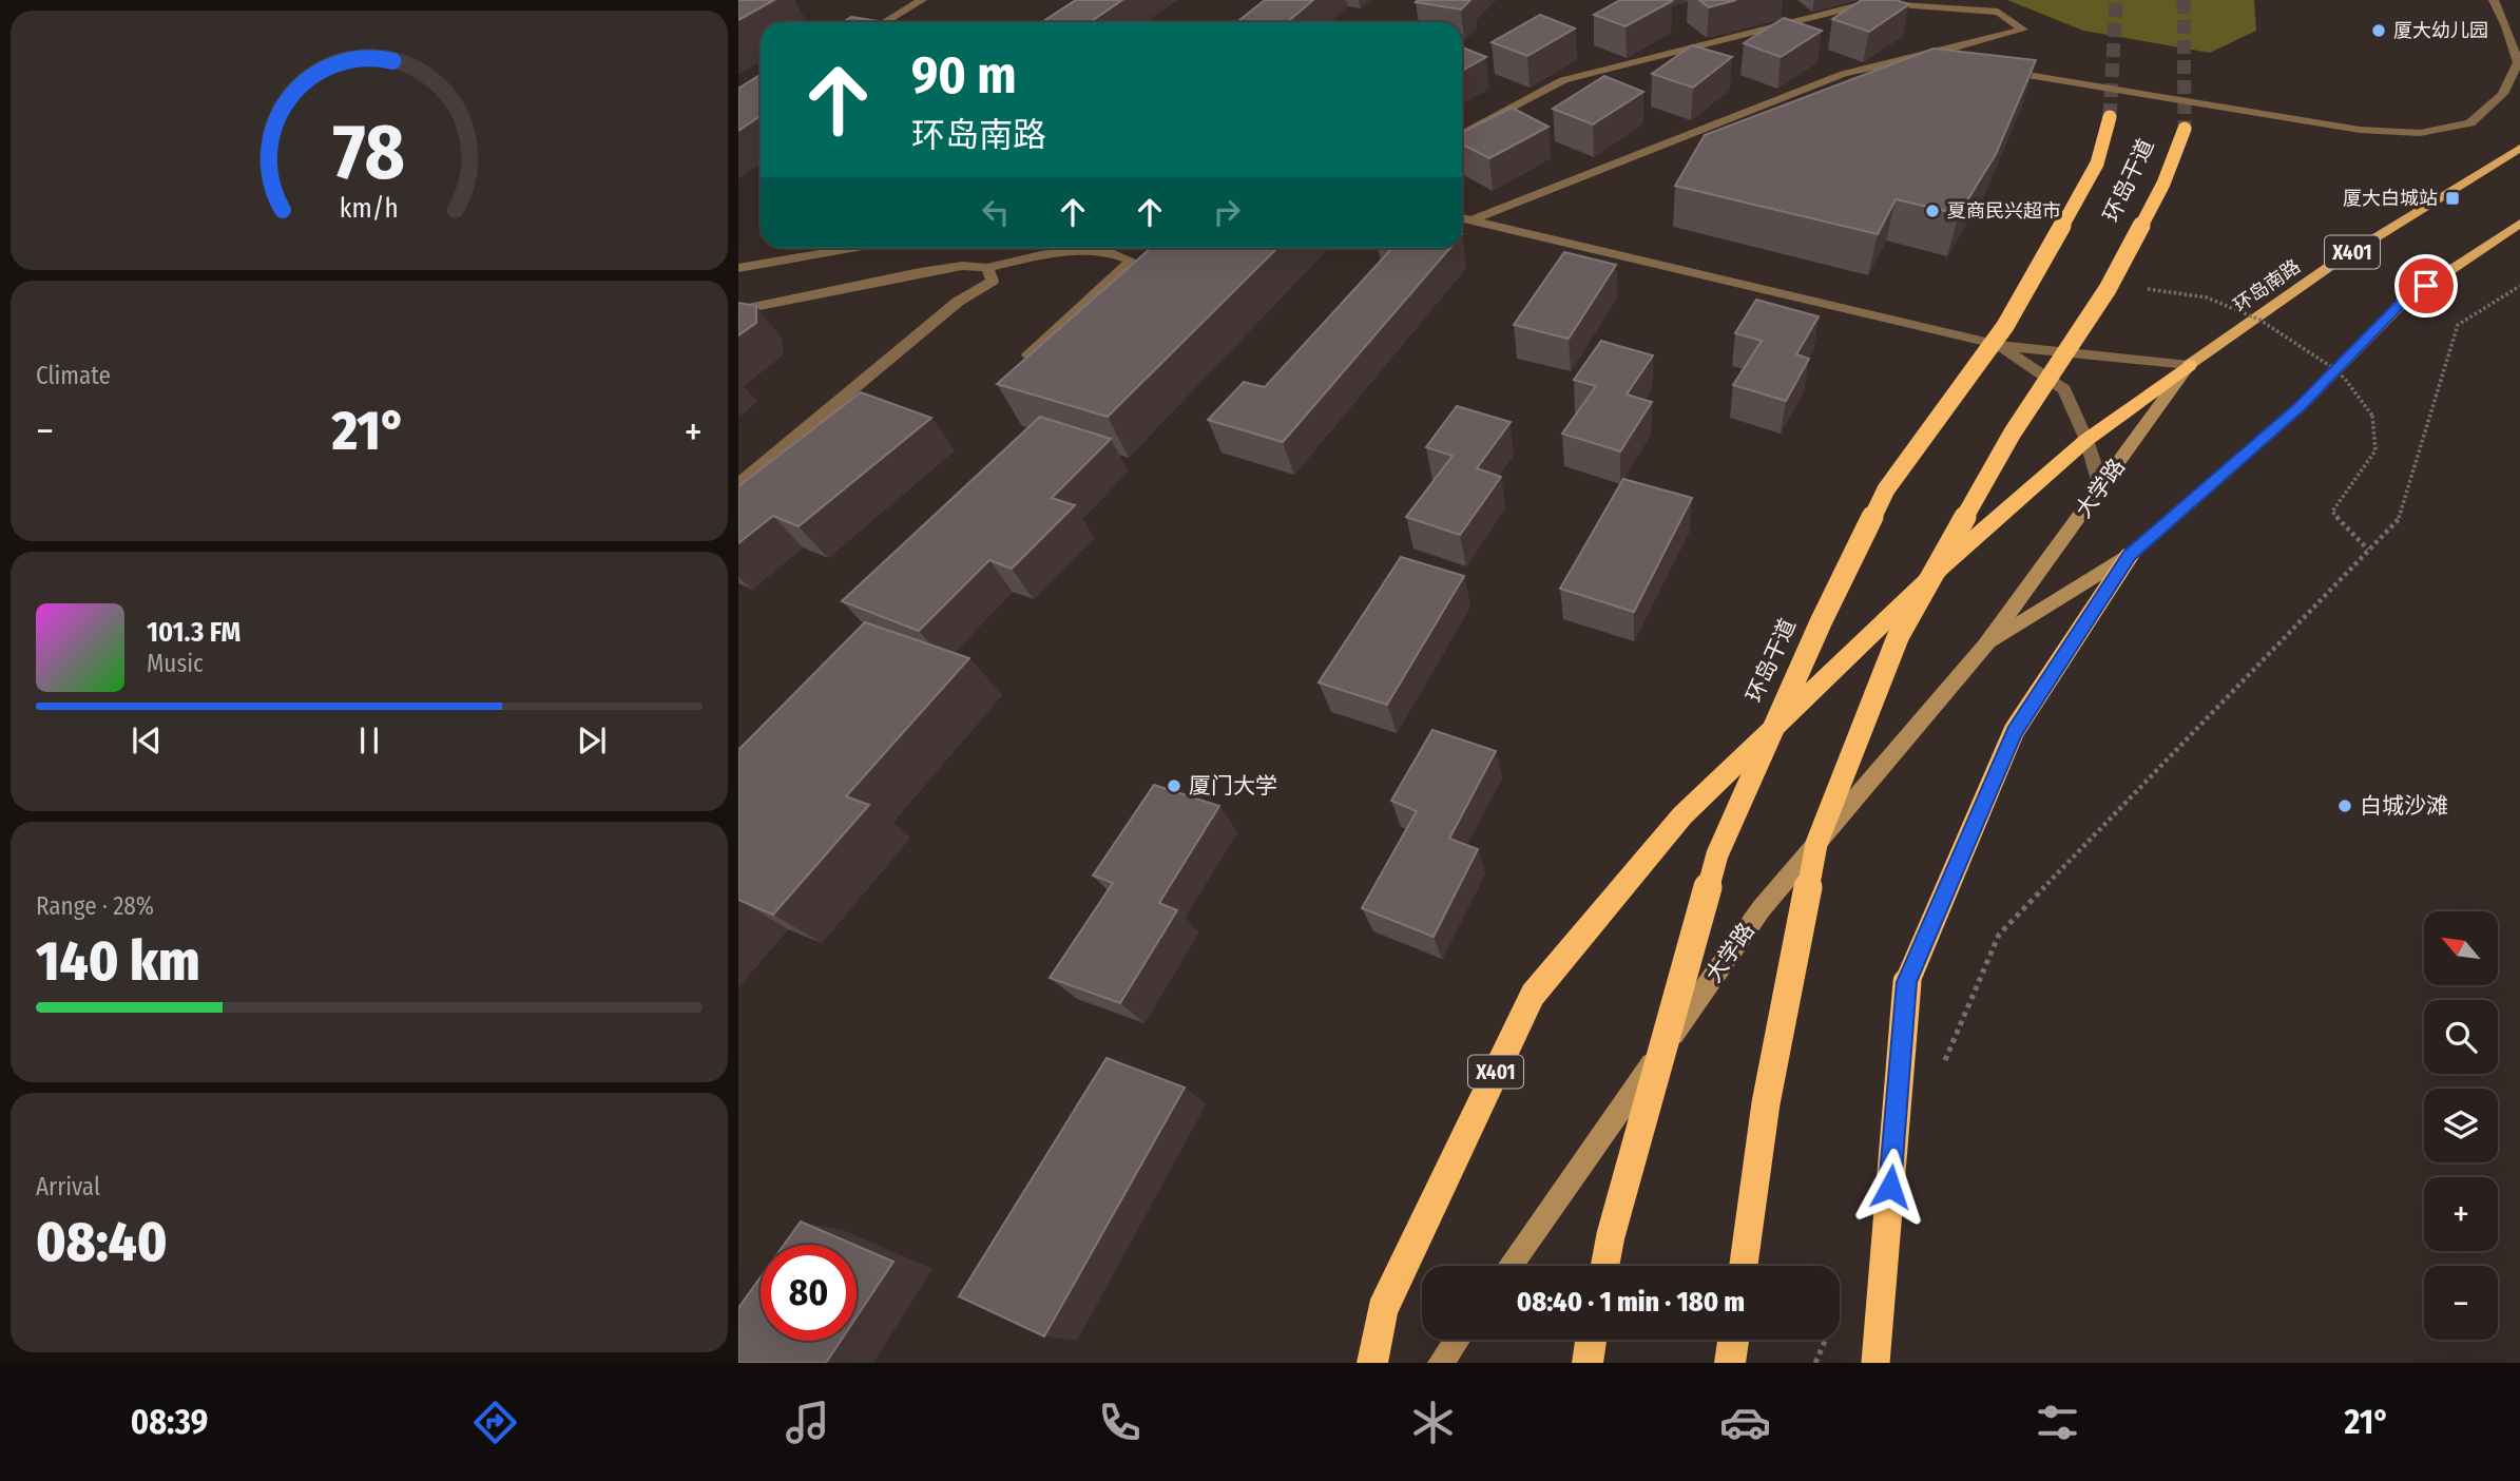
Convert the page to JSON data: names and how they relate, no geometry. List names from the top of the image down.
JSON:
{
  "streets": {
    "highway": ["环岛干道", "X401"],
    "main road": ["环岛南路"],
    "street": ["大学路"]
  },
  "crossings": [
    ["X401", "环岛南路"],
    ["X401", "大学路"],
    ["环岛南路", "大学路"]
  ],
  "places": {
    "other": [
      "厦大幼儿园",
      "夏商民兴超市",
      "厦门大学",
      "白城沙滩"
    ],
    "transit": ["厦大白城站"]
  },
  "north": "top left",
  "page": {
    "turn": ["90 m", "环岛南路"],
    "tile": [
      "Climate",
      ["Range · 28%", "140 km"],
      ["Arrival", "08:40"]
    ],
    "heat": ["−", "21°", "+"],
    "song": ["101.3 FM", "Music"],
    "map_buttons": ["+", "−"],
    "limit": "80",
    "trip": "08:40 · 1 min · 180 m",
    "tabs": ["08:39", "21°"],
    "gauge": ["78", "km/h"]
  }
}
